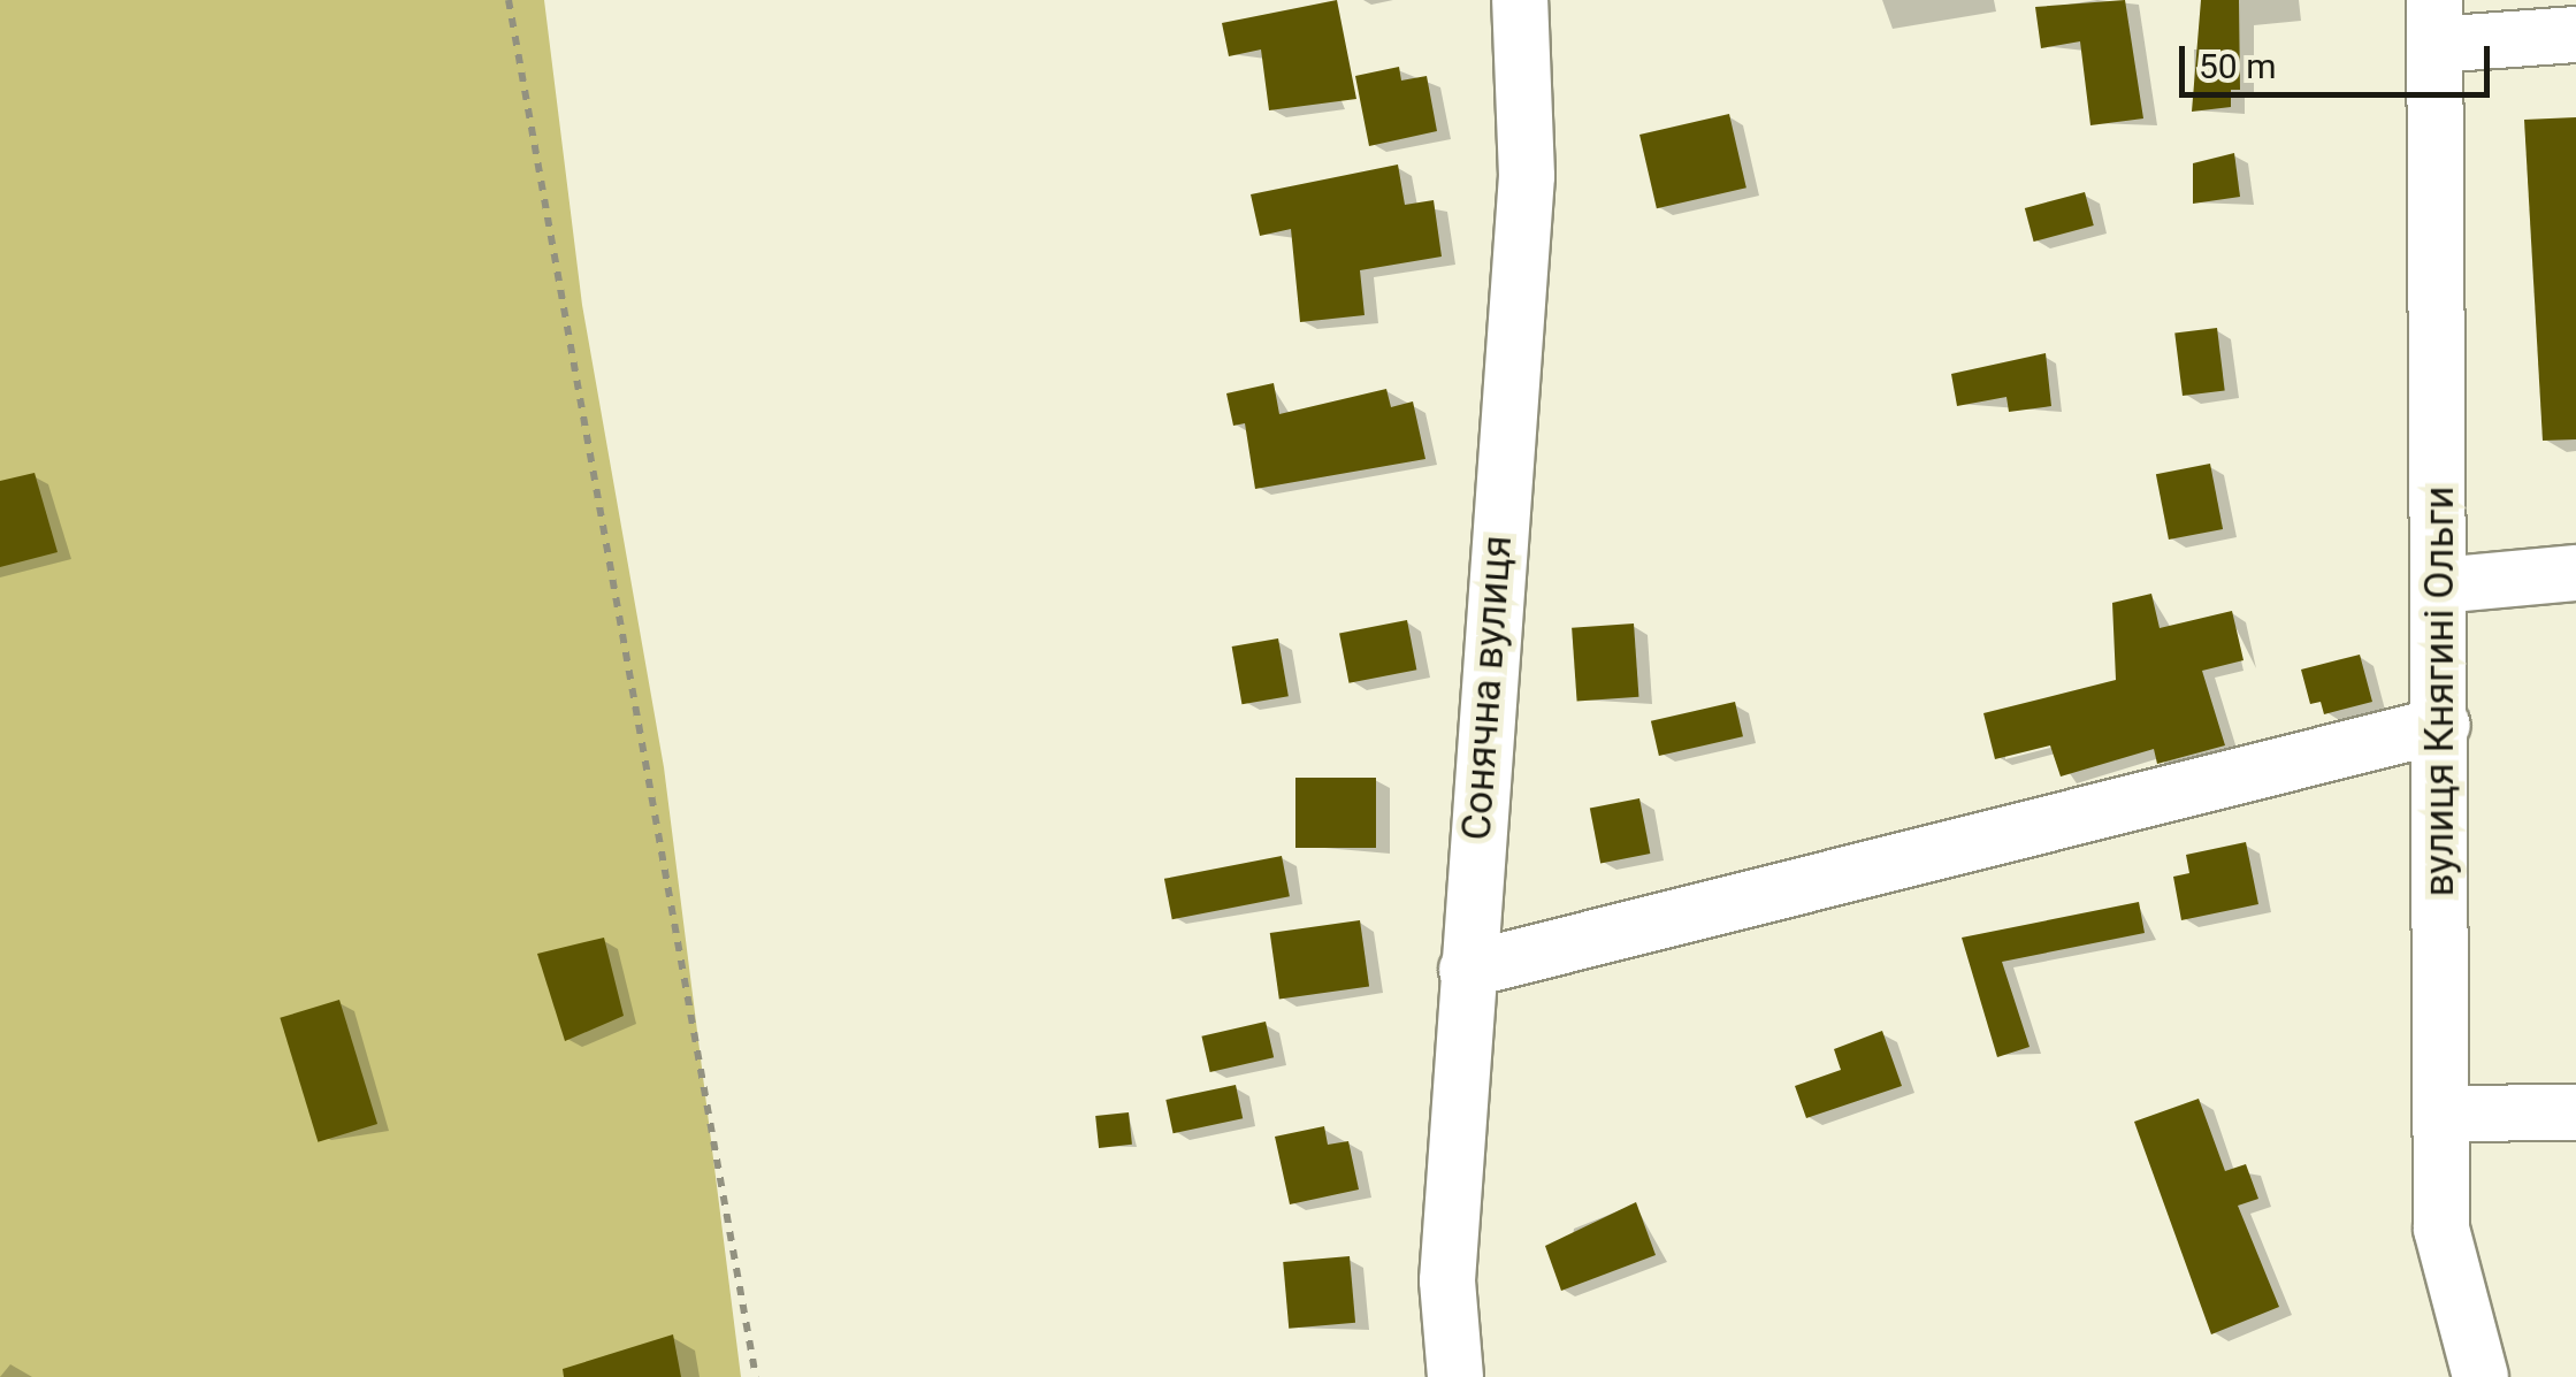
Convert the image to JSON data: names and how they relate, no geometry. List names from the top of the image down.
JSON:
{
  "streets": {
    "street": ["Сонячна вулиця", "вулиця Княгині Ольги"]
  },
  "scale_bar": "50 m"
}
